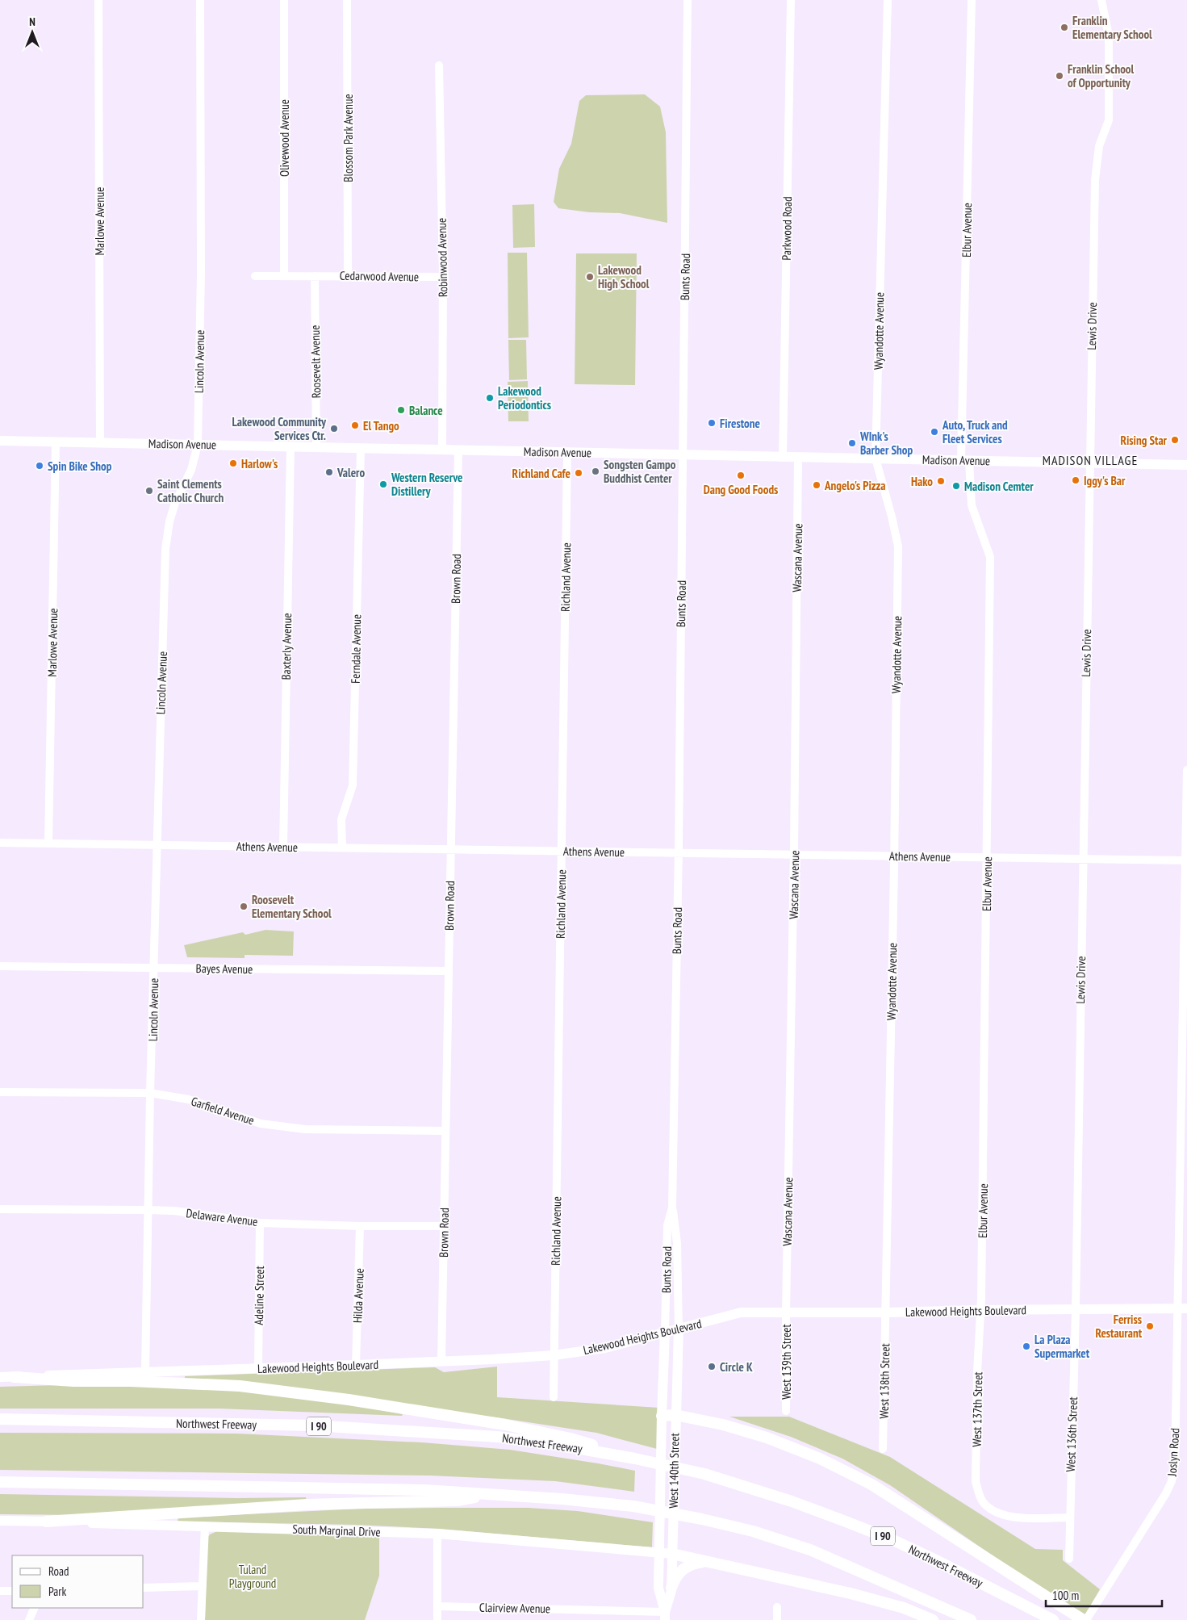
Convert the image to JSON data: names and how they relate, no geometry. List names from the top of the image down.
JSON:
{
  "streets": {
    "highway": ["Northwest Freeway", "I 90"],
    "main road": [
      "Madison Avenue",
      "Lakewood Heights Boulevard",
      "West 140th Street",
      "South Marginal Drive"
    ],
    "street": [
      "Olivewood Avenue",
      "Blossom Park Avenue",
      "Marlowe Avenue",
      "Parkwood Road",
      "Elbur Avenue",
      "Robinwood Avenue",
      "Cedarwood Avenue",
      "Bunts Road",
      "Lewis Drive",
      "Wyandotte Avenue",
      "Lincoln Avenue",
      "Roosevelt Avenue",
      "Wascana Avenue",
      "Richland Avenue",
      "Brown Road",
      "Baxterly Avenue",
      "Ferndale Avenue",
      "Athens Avenue",
      "Bayes Avenue",
      "Garfield Avenue",
      "Delaware Avenue",
      "Adeline Street",
      "Hilda Avenue",
      "West 139th Street",
      "West 138th Street",
      "West 137th Street",
      "West 136th Street",
      "Joslyn Road",
      "Clairview Avenue"
    ]
  },
  "crossings": [
    ["Blossom Park Avenue", "Cedarwood Avenue"],
    ["Marlowe Avenue", "Madison Avenue"],
    ["Marlowe Avenue", "Athens Avenue"],
    ["Parkwood Road", "Madison Avenue"],
    ["Elbur Avenue", "Madison Avenue"],
    ["Elbur Avenue", "Athens Avenue"],
    ["Elbur Avenue", "Lakewood Heights Boulevard"],
    ["Elbur Avenue", "West 137th Street"],
    ["Robinwood Avenue", "Cedarwood Avenue"],
    ["Robinwood Avenue", "Madison Avenue"],
    ["Cedarwood Avenue", "Roosevelt Avenue"],
    ["Bunts Road", "Madison Avenue"],
    ["Bunts Road", "Athens Avenue"],
    ["Bunts Road", "Lakewood Heights Boulevard"],
    ["Bunts Road", "West 140th Street"],
    ["Lewis Drive", "Madison Avenue"],
    ["Lewis Drive", "Athens Avenue"],
    ["Lewis Drive", "Lakewood Heights Boulevard"],
    ["Lewis Drive", "West 136th Street"],
    ["Wyandotte Avenue", "Madison Avenue"],
    ["Wyandotte Avenue", "Athens Avenue"],
    ["Wyandotte Avenue", "Lakewood Heights Boulevard"],
    ["Wyandotte Avenue", "West 138th Street"],
    ["Lincoln Avenue", "Madison Avenue"],
    ["Lincoln Avenue", "Athens Avenue"],
    ["Lincoln Avenue", "Bayes Avenue"],
    ["Lincoln Avenue", "Garfield Avenue"],
    ["Lincoln Avenue", "Delaware Avenue"],
    ["Lincoln Avenue", "Lakewood Heights Boulevard"],
    ["Roosevelt Avenue", "Madison Avenue"],
    ["Madison Avenue", "Wascana Avenue"],
    ["Madison Avenue", "Richland Avenue"],
    ["Madison Avenue", "Brown Road"],
    ["Madison Avenue", "Baxterly Avenue"],
    ["Madison Avenue", "Ferndale Avenue"],
    ["Wascana Avenue", "Athens Avenue"],
    ["Wascana Avenue", "Lakewood Heights Boulevard"],
    ["Wascana Avenue", "West 139th Street"],
    ["Richland Avenue", "Athens Avenue"],
    ["Richland Avenue", "Lakewood Heights Boulevard"],
    ["Brown Road", "Athens Avenue"],
    ["Brown Road", "Bayes Avenue"],
    ["Brown Road", "Garfield Avenue"],
    ["Brown Road", "Delaware Avenue"],
    ["Brown Road", "Lakewood Heights Boulevard"],
    ["Baxterly Avenue", "Athens Avenue"],
    ["Ferndale Avenue", "Athens Avenue"],
    ["Athens Avenue", "Joslyn Road"],
    ["Delaware Avenue", "Adeline Street"],
    ["Delaware Avenue", "Hilda Avenue"],
    ["Adeline Street", "Lakewood Heights Boulevard"],
    ["Hilda Avenue", "Lakewood Heights Boulevard"],
    ["Lakewood Heights Boulevard", "West 139th Street"],
    ["Lakewood Heights Boulevard", "West 138th Street"],
    ["Lakewood Heights Boulevard", "West 137th Street"],
    ["Lakewood Heights Boulevard", "West 136th Street"],
    ["Lakewood Heights Boulevard", "Joslyn Road"],
    ["Lakewood Heights Boulevard", "West 140th Street"],
    ["West 137th Street", "West 136th Street"],
    ["West 140th Street", "South Marginal Drive"],
    ["West 140th Street", "Clairview Avenue"]
  ],
  "districts": ["MADISON VILLAGE"],
  "parks": ["Tuland Playground"],
  "places": [
    "Franklin Elementary School",
    "Franklin School of Opportunity",
    "Lakewood High School",
    "Lakewood Periodontics",
    "Balance",
    "Firestone",
    "El Tango",
    "Lakewood Community Services Ctr.",
    "Auto, Truck and Fleet Services",
    "Rising Star",
    "WInk's Barber Shop",
    "Harlow's",
    "Spin Bike Shop",
    "Songsten Gampo Buddhist Center",
    "Valero",
    "Richland Cafe",
    "Dang Good Foods",
    "Iggy's Bar",
    "Hako",
    "Western Reserve Distillery",
    "Angelo's Pizza",
    "Madison Cemter",
    "Saint Clements Catholic Church",
    "Roosevelt Elementary School",
    "Ferriss Restaurant",
    "La Plaza Supermarket",
    "Circle K"
  ],
  "legend": ["Road", "Park"],
  "scale_bar": "100 m",
  "north": "top"
}
